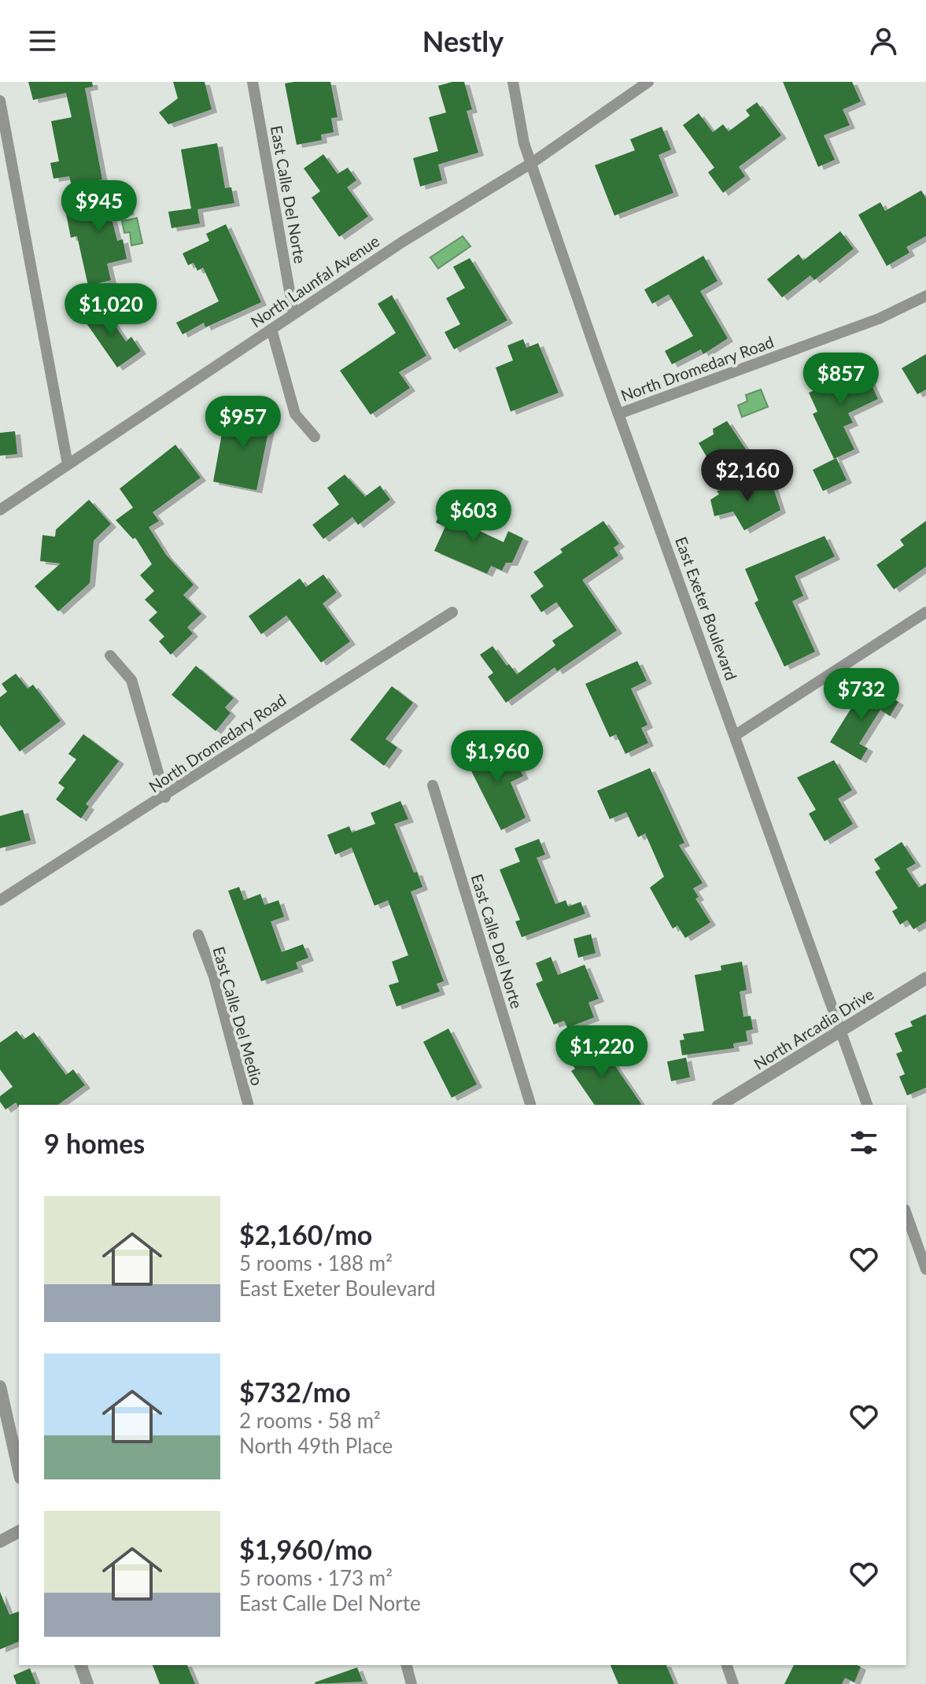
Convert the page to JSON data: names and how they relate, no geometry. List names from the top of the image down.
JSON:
{
  "streets": {
    "street": [
      "East Calle Del Norte",
      "North Launfal Avenue",
      "North Dromedary Road",
      "East Exeter Boulevard",
      "East Calle Del Medio",
      "North Arcadia Drive"
    ]
  },
  "crossings": [
    ["East Calle Del Norte", "North Launfal Avenue"],
    ["North Launfal Avenue", "East Exeter Boulevard"],
    ["North Dromedary Road", "East Exeter Boulevard"],
    ["East Exeter Boulevard", "North Arcadia Drive"]
  ],
  "page": {
    "header": "Nestly",
    "price": [
      "$945",
      "$1,020",
      "$857",
      "$957",
      "$2,160",
      "$603",
      "$732",
      "$1,960",
      "$1,220"
    ],
    "heading": "9 homes",
    "list": [
      {
        "name": "$2,160/mo",
        "note": "5 rooms · 188 m² · East Exeter Boulevard"
      },
      {
        "name": "$732/mo",
        "note": "2 rooms · 58 m² · North 49th Place"
      },
      {
        "name": "$1,960/mo",
        "note": "5 rooms · 173 m² · East Calle Del Norte"
      }
    ]
  }
}
